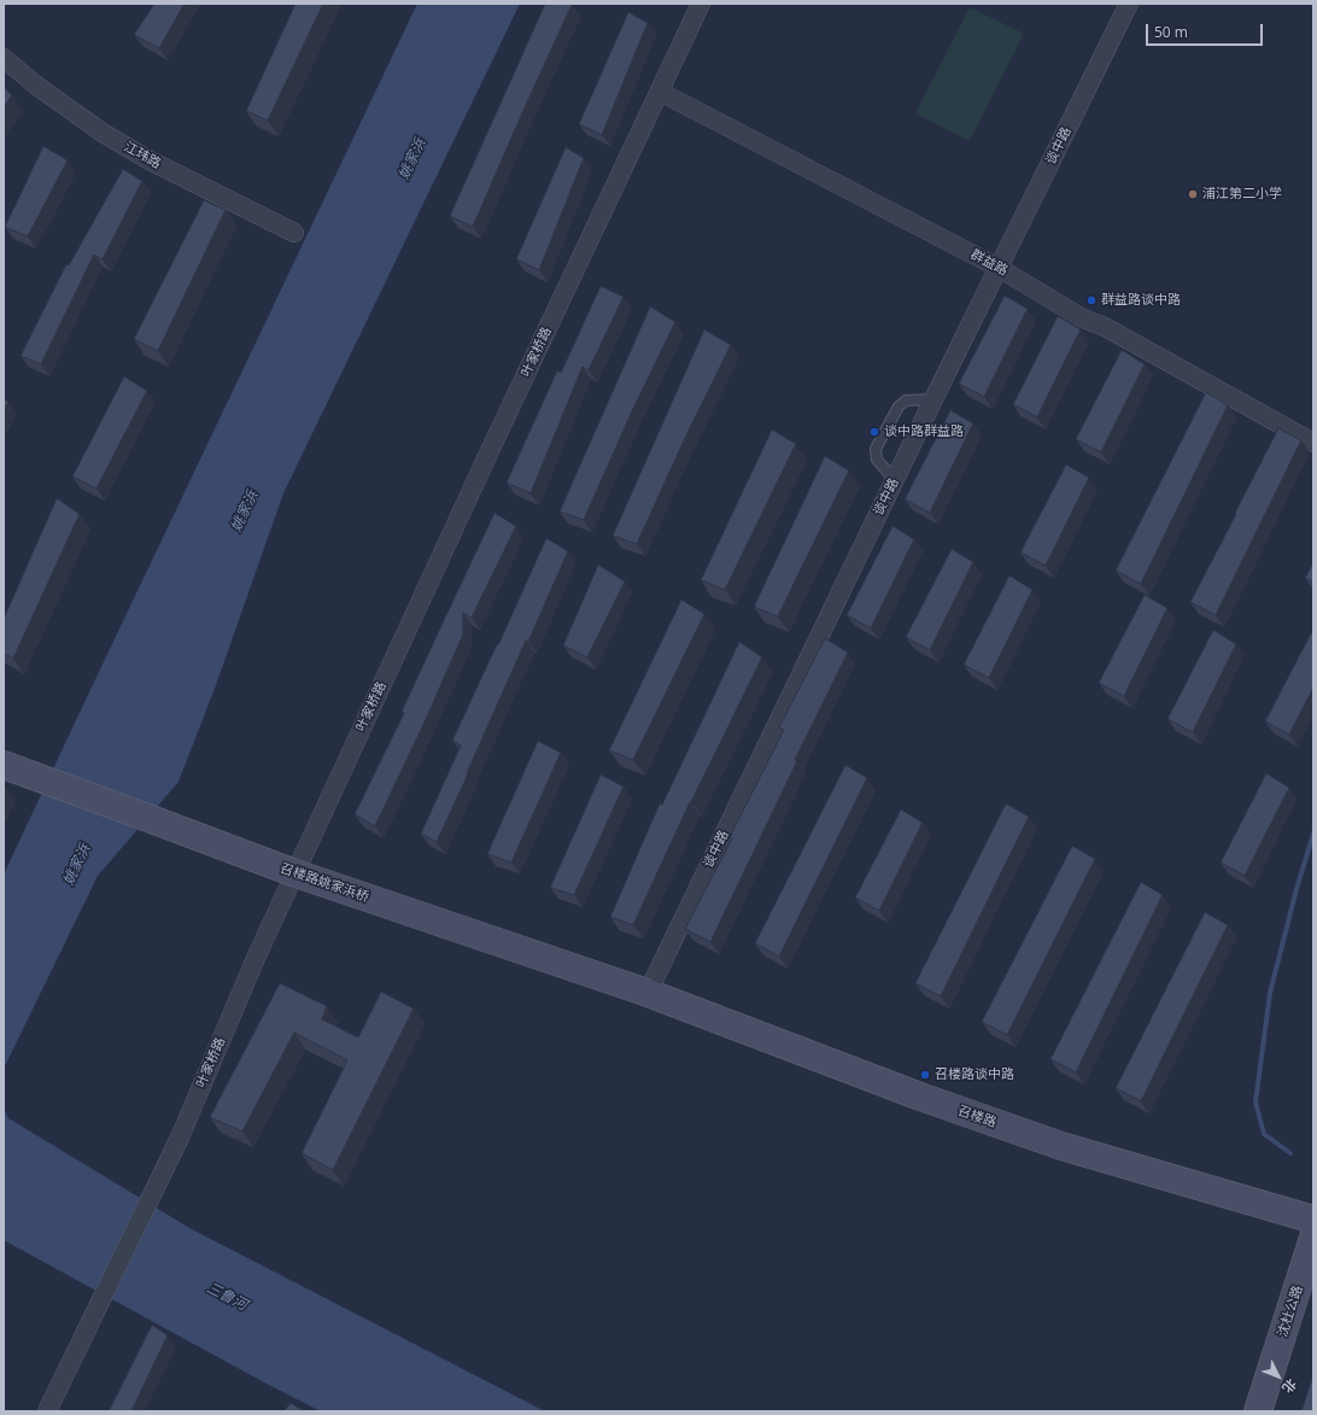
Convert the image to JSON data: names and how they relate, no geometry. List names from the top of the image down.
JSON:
{
  "streets": {
    "street": [
      "谈中路",
      "江玮路",
      "群益路",
      "叶家桥路",
      "召楼路姚家浜桥",
      "召楼路",
      "沈杜公路"
    ]
  },
  "crossings": [
    ["谈中路", "群益路"],
    ["谈中路", "召楼路姚家浜桥"],
    ["谈中路", "召楼路"],
    ["群益路", "叶家桥路"],
    ["召楼路姚家浜桥", "召楼路"]
  ],
  "water": ["姚家浜", "三鲁河"],
  "places": [
    "浦江第二小学",
    "群益路谈中路",
    "谈中路群益路",
    "召楼路谈中路"
  ],
  "scale_bar": "50 m",
  "north": "bottom right"
}
